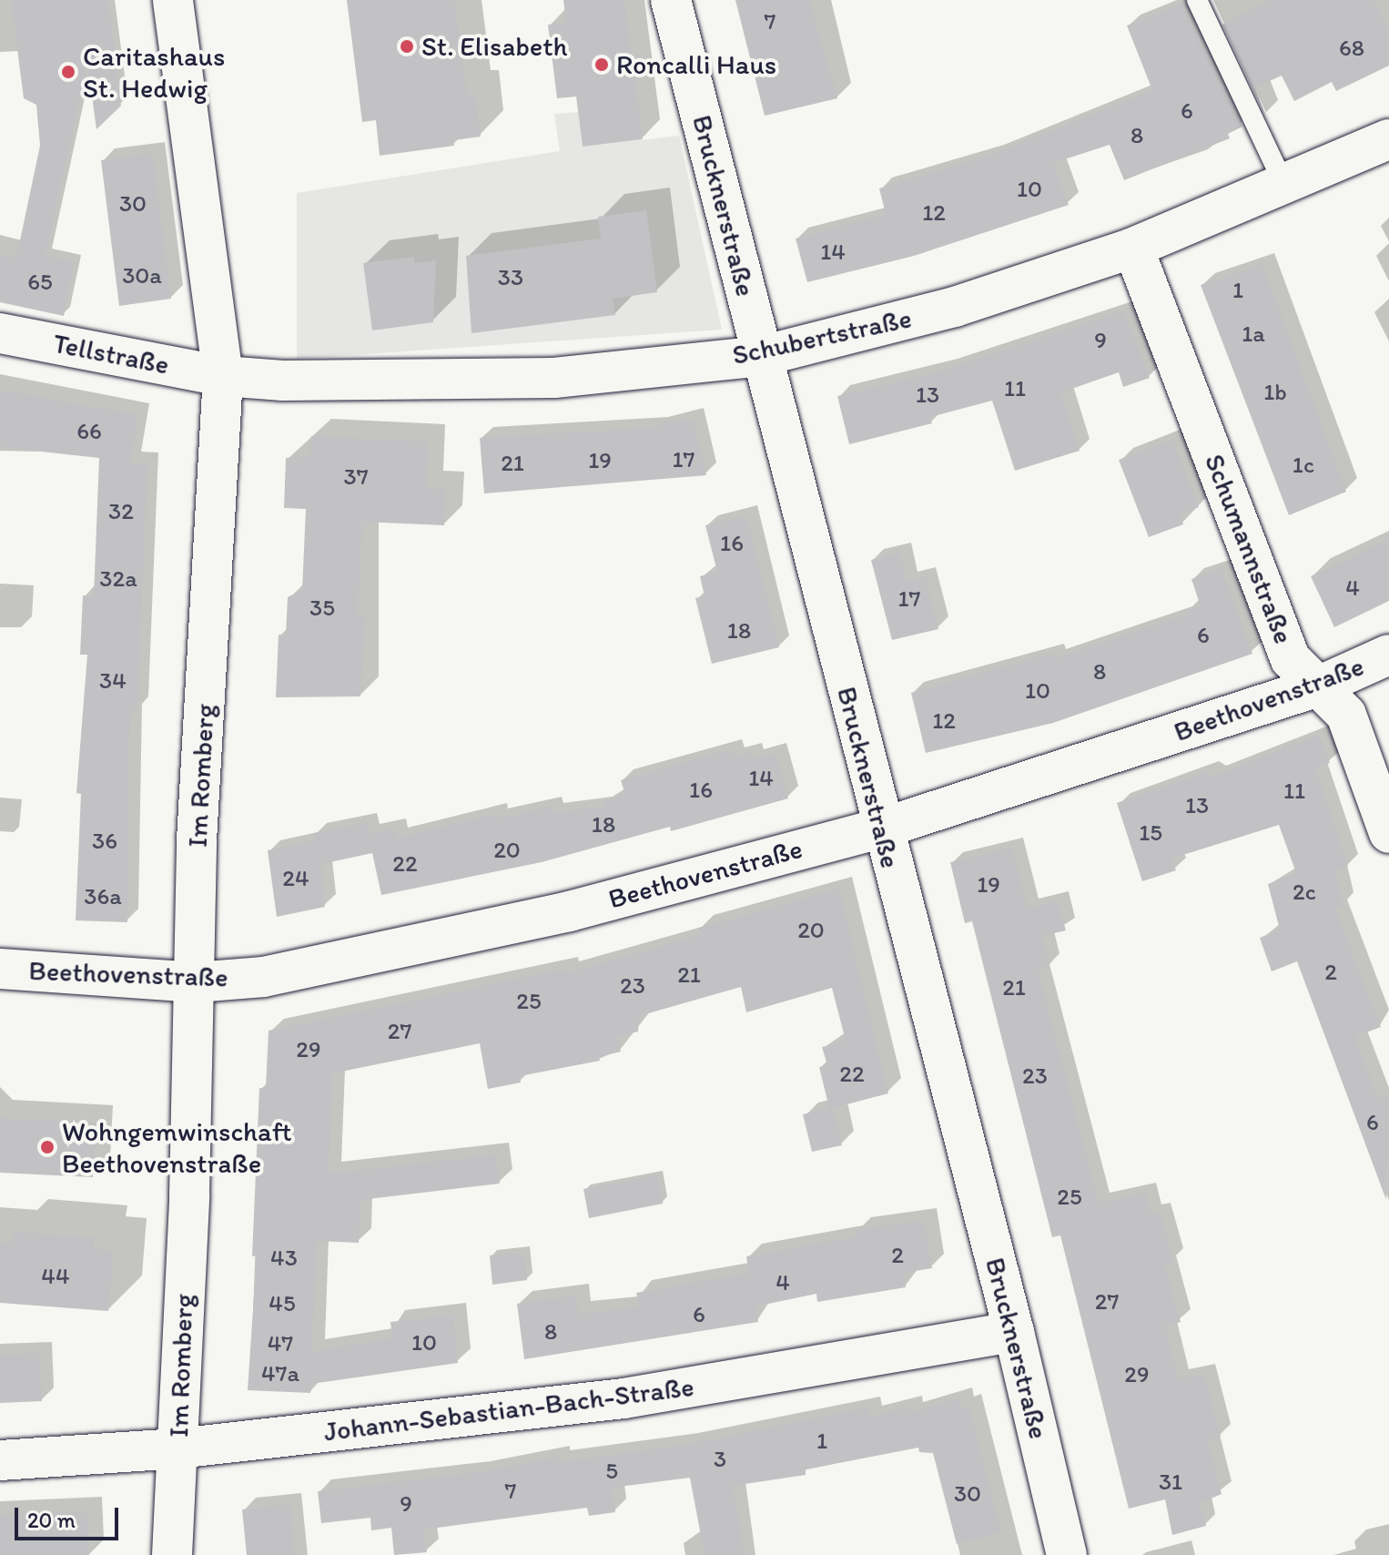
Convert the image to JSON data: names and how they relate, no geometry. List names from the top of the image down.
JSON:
{
  "streets": {
    "street": [
      "Brucknerstraße",
      "Schubertstraße",
      "Tellstraße",
      "Schumannstraße",
      "Beethovenstraße",
      "Im Romberg",
      "Johann-Sebastian-Bach-Straße"
    ]
  },
  "crossings": [
    ["Brucknerstraße", "Schubertstraße"],
    ["Brucknerstraße", "Beethovenstraße"],
    ["Brucknerstraße", "Johann-Sebastian-Bach-Straße"],
    ["Schubertstraße", "Tellstraße"],
    ["Schubertstraße", "Schumannstraße"],
    ["Schubertstraße", "Im Romberg"],
    ["Tellstraße", "Im Romberg"],
    ["Schumannstraße", "Beethovenstraße"],
    ["Beethovenstraße", "Im Romberg"],
    ["Im Romberg", "Johann-Sebastian-Bach-Straße"]
  ],
  "places": [
    "St. Elisabeth",
    "Roncalli Haus",
    "Caritashaus St. Hedwig",
    "Wohngemwinschaft Beethovenstraße"
  ],
  "house_numbers": [
    "7",
    "68",
    "6",
    "8",
    "10",
    "30",
    "12",
    "14",
    "30a",
    "33",
    "65",
    "1",
    "1a",
    "9",
    "11",
    "1b",
    "13",
    "66",
    "17",
    "19",
    "21",
    "1c",
    "37",
    "32",
    "16",
    "32a",
    "4",
    "17",
    "35",
    "18",
    "6",
    "8",
    "34",
    "10",
    "12",
    "14",
    "16",
    "11",
    "13",
    "18",
    "15",
    "36",
    "20",
    "22",
    "24",
    "19",
    "2c",
    "36a",
    "20",
    "2",
    "21",
    "23",
    "21",
    "25",
    "27",
    "29",
    "22",
    "23",
    "6",
    "25",
    "2",
    "43",
    "44",
    "4",
    "27",
    "45",
    "6",
    "8",
    "10",
    "47",
    "47a",
    "29",
    "1",
    "3",
    "5",
    "31",
    "7",
    "30",
    "9"
  ],
  "scale_bar": "20 m"
}
